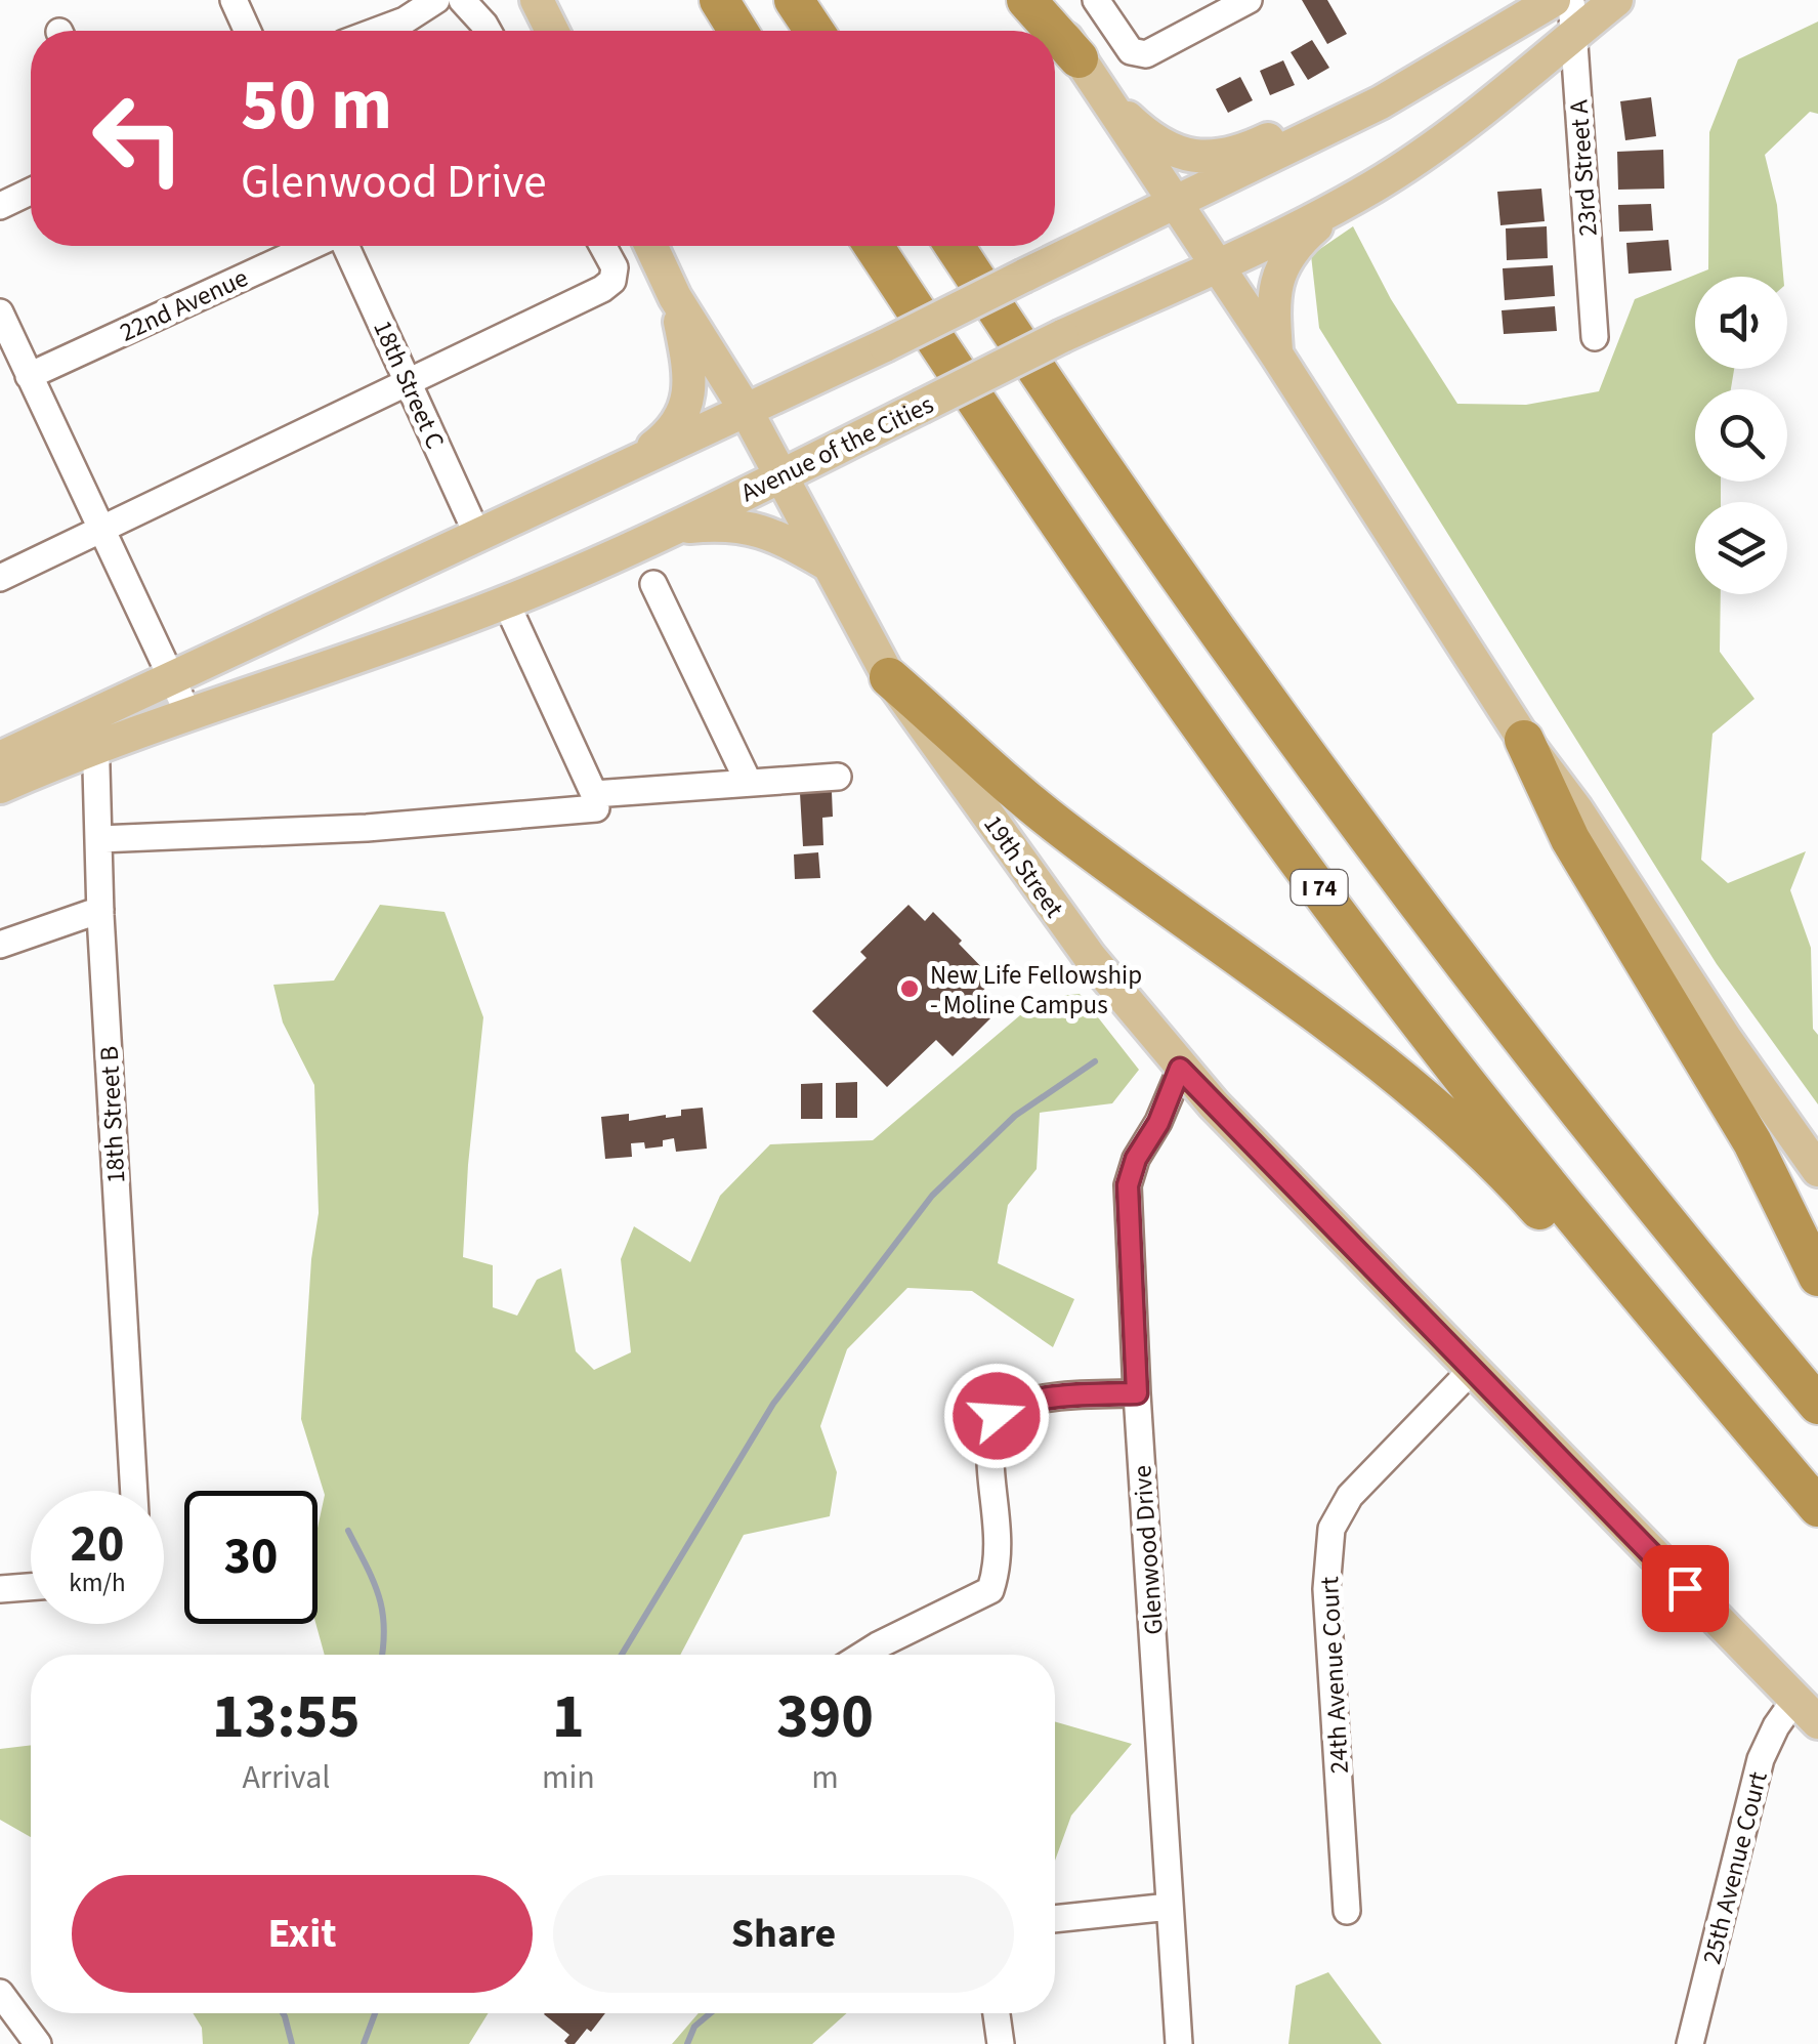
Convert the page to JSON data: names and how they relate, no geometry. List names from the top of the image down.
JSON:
{
  "streets": {
    "highway": ["I 74"],
    "main road": ["Avenue of the Cities", "19th Street"],
    "street": [
      "23rd Street A",
      "22nd Avenue",
      "18th Street C",
      "18th Street B",
      "Glenwood Drive",
      "24th Avenue Court",
      "25th Avenue Court"
    ]
  },
  "crossings": [
    ["23rd Street A", "Avenue of the Cities"],
    ["18th Street C", "Avenue of the Cities"],
    ["Avenue of the Cities", "19th Street"],
    ["Avenue of the Cities", "18th Street B"],
    ["19th Street", "Glenwood Drive"],
    ["19th Street", "24th Avenue Court"],
    ["19th Street", "25th Avenue Court"]
  ],
  "places": ["New Life Fellowship - Moline Campus"],
  "page": {
    "turn": ["50 m", "Glenwood Drive"],
    "speed": "20 km/h",
    "limit": "30",
    "eta": [
      "13:55",
      "Arrival",
      "1",
      "min",
      "390",
      "m"
    ],
    "buttons": ["Exit", "Share"]
  }
}
